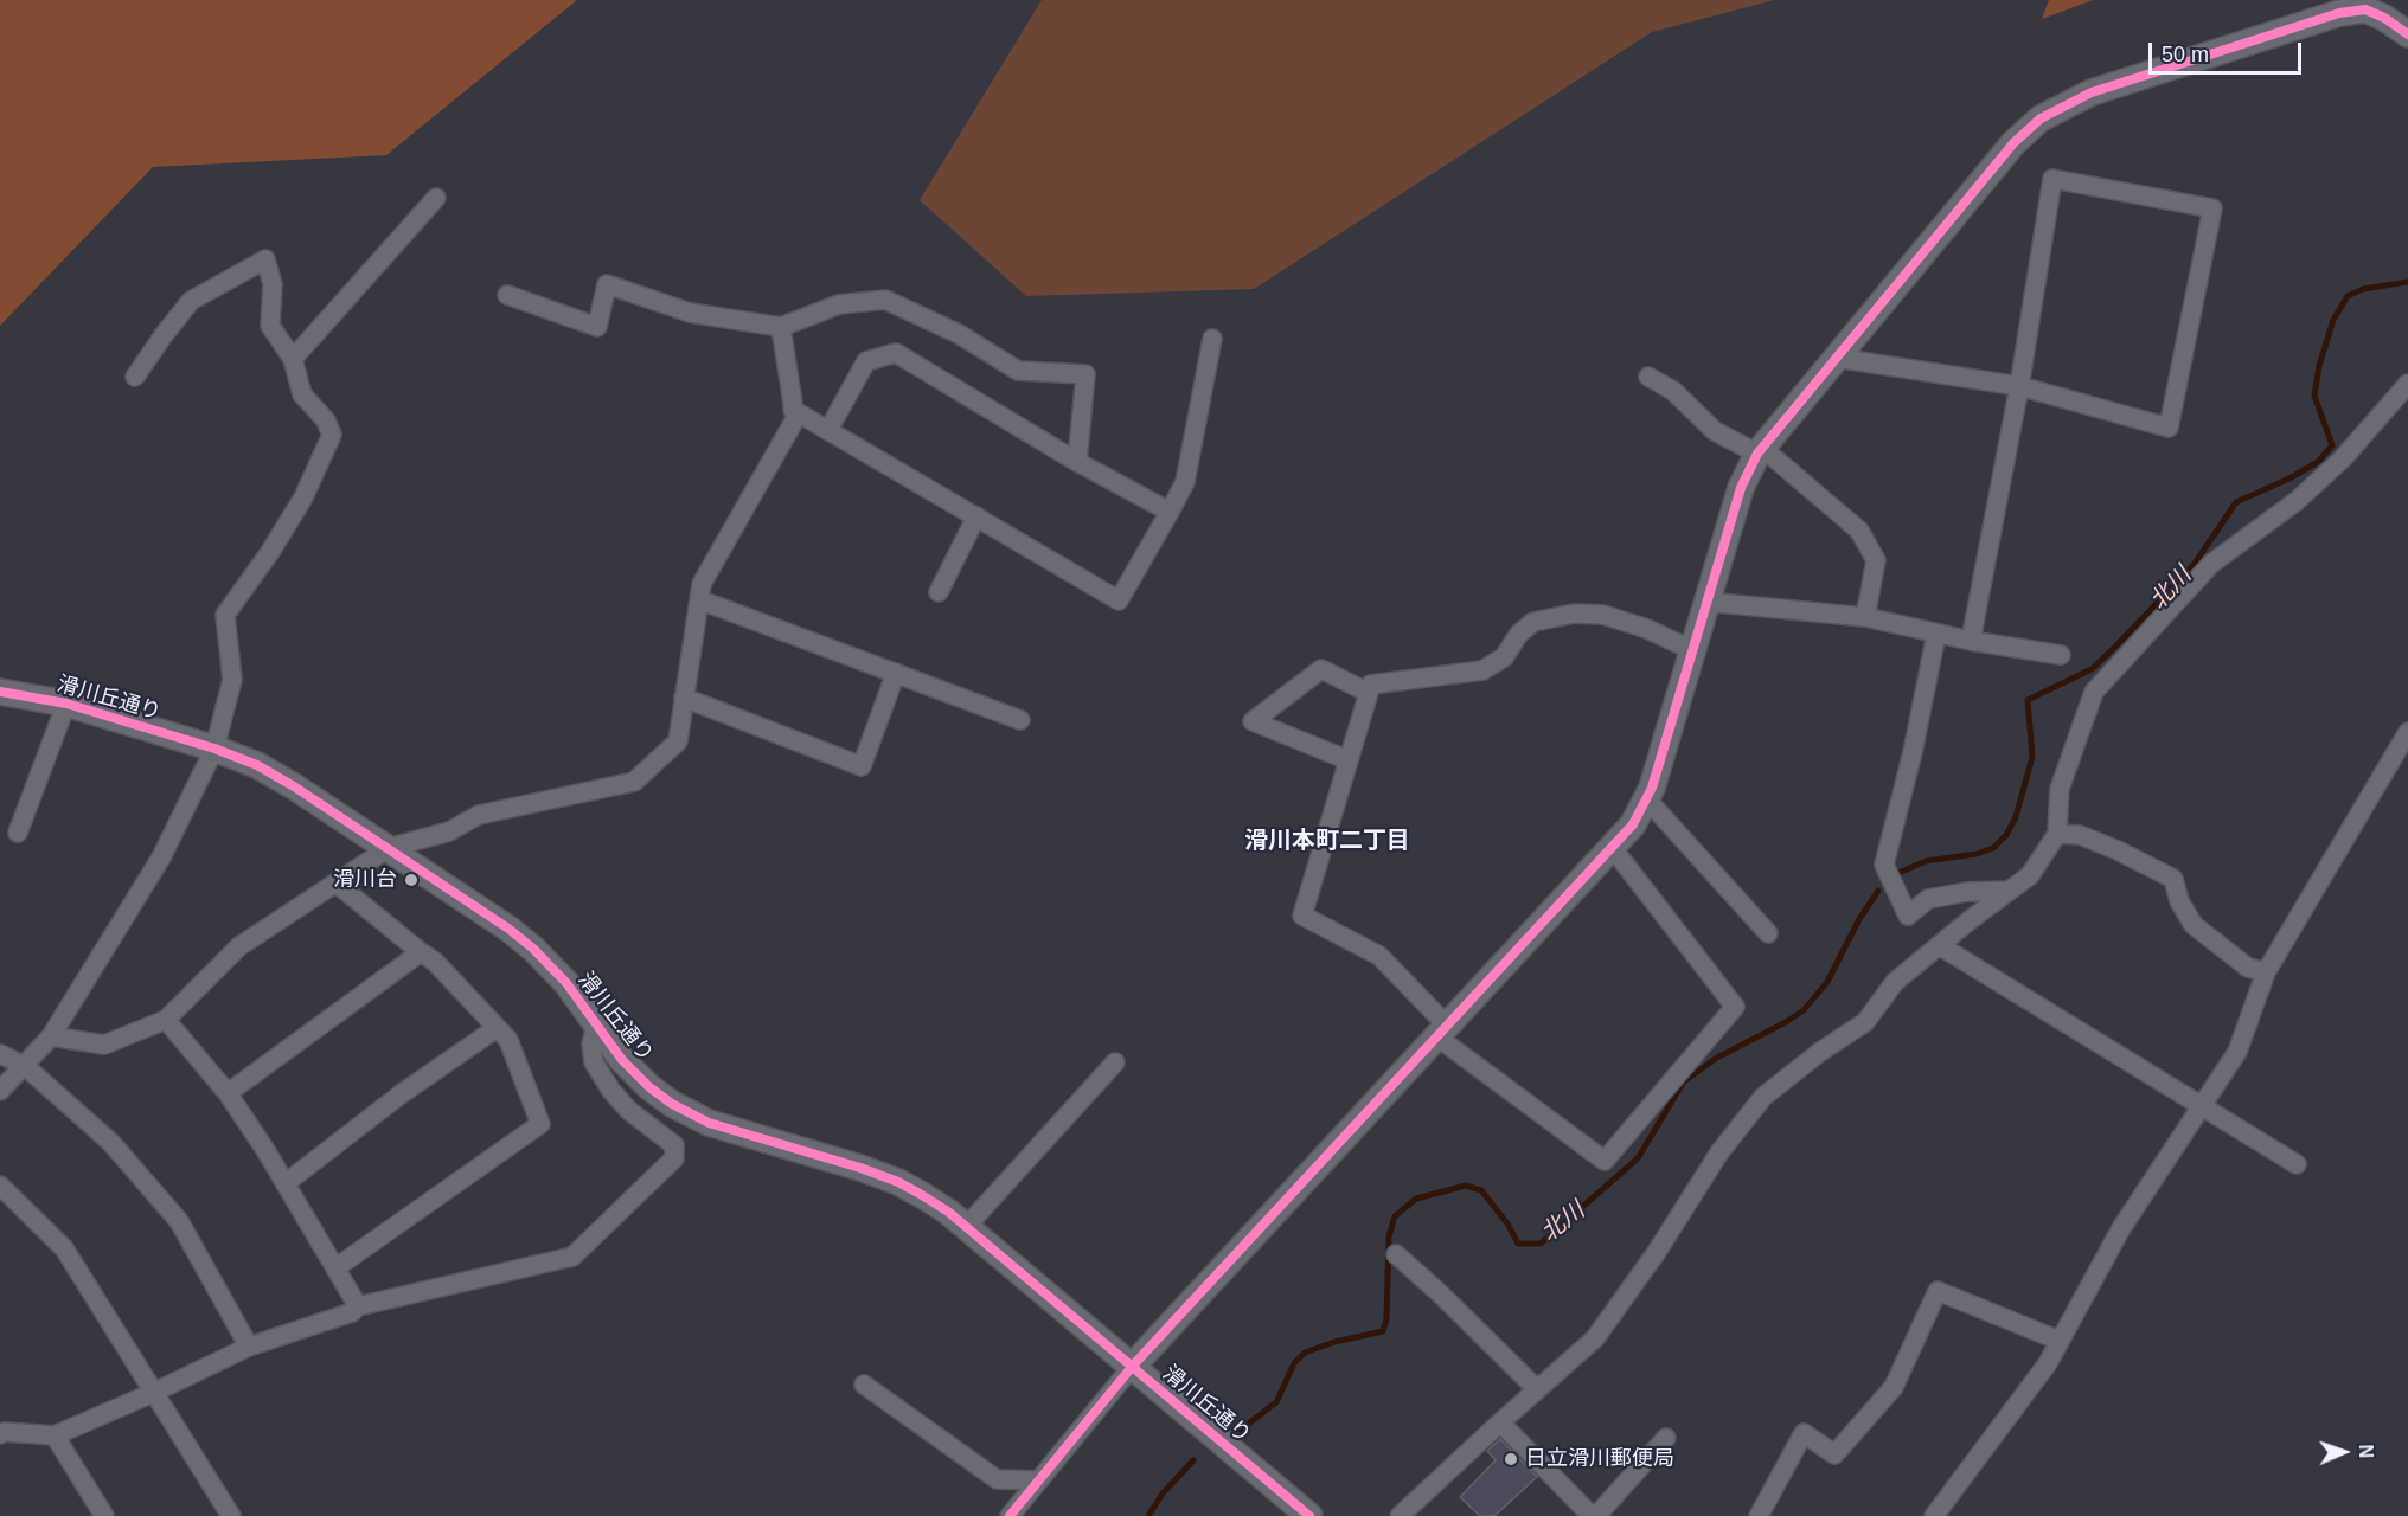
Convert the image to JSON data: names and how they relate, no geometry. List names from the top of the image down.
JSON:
{
  "streets": {
    "street": ["滑川丘通り"]
  },
  "districts": ["滑川本町二丁目"],
  "water": ["北川"],
  "places": ["滑川台", "日立滑川郵便局"],
  "scale_bar": "50 m",
  "north": "right"
}
